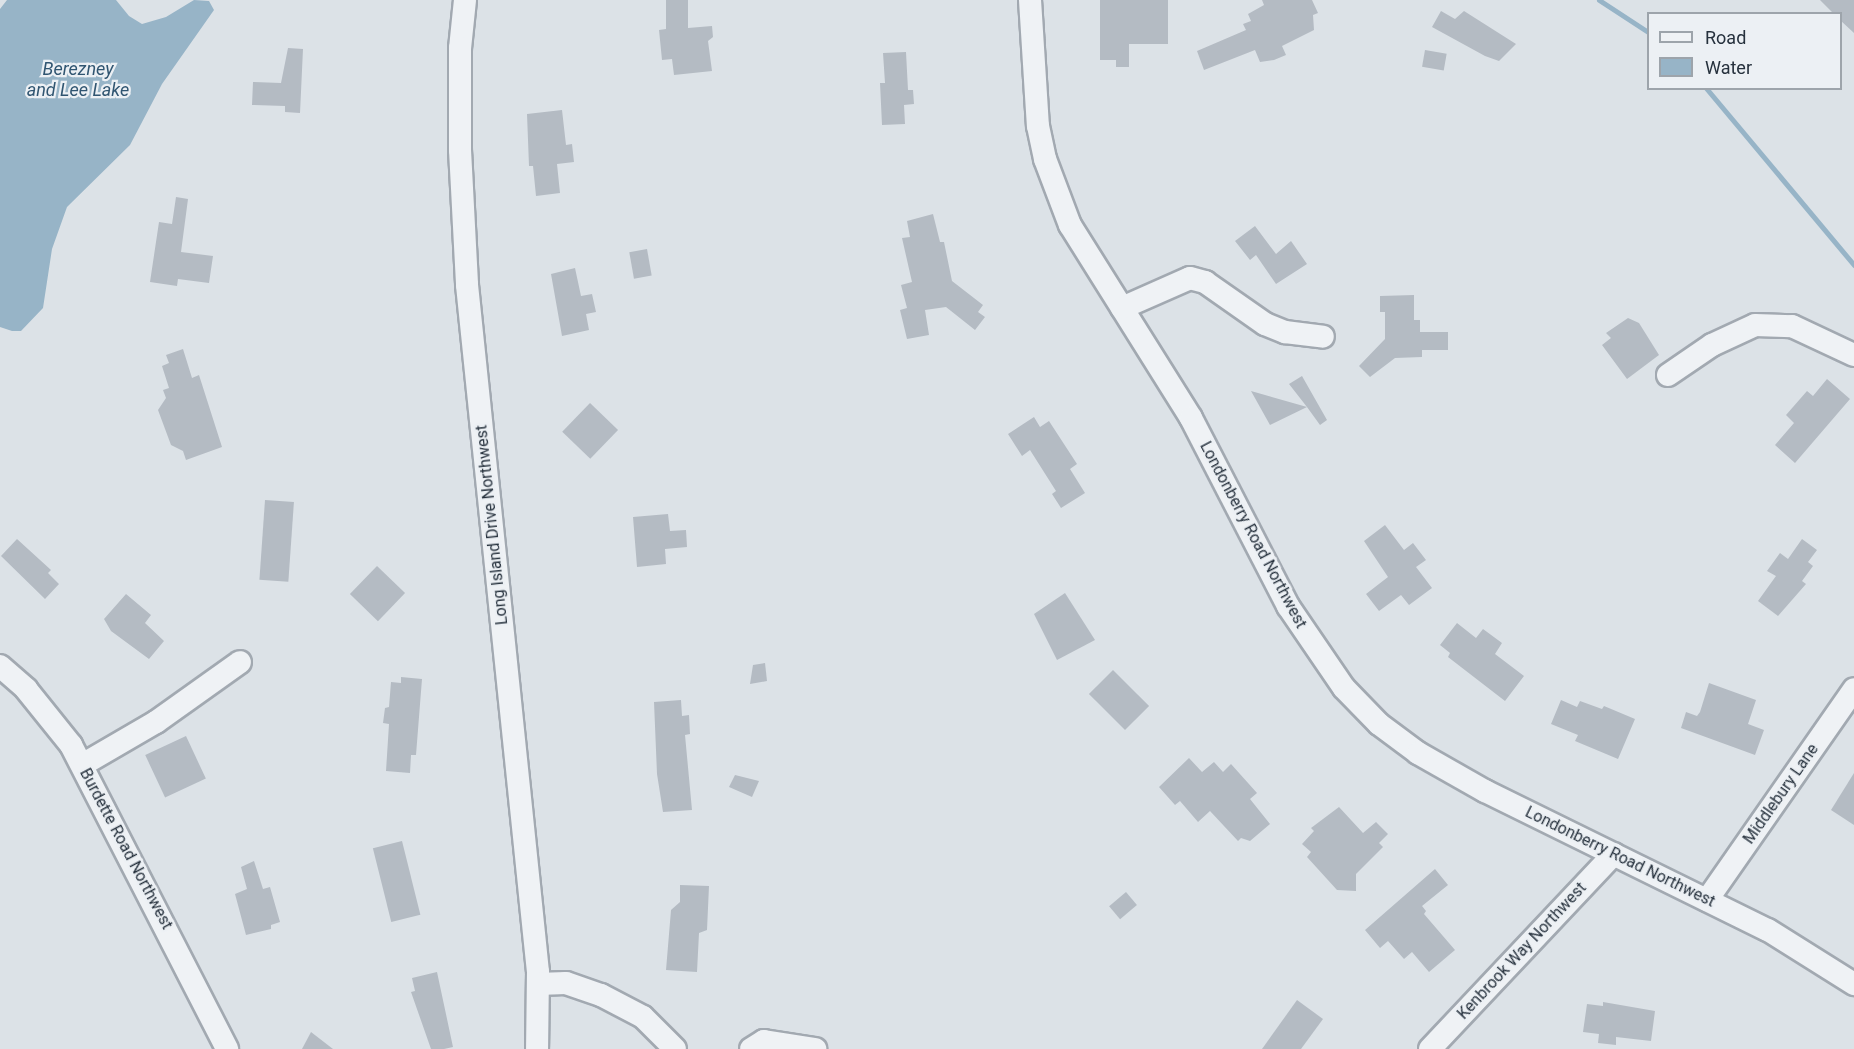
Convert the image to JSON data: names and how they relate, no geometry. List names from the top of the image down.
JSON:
{
  "streets": {
    "street": [
      "Long Island Drive Northwest",
      "Londonberry Road Northwest",
      "Middlebury Lane",
      "Burdette Road Northwest",
      "Kenbrook Way Northwest"
    ]
  },
  "crossings": [
    ["Londonberry Road Northwest", "Middlebury Lane"],
    ["Londonberry Road Northwest", "Kenbrook Way Northwest"]
  ],
  "water": ["Berezney and Lee Lake"],
  "legend": ["Road", "Water"]
}
